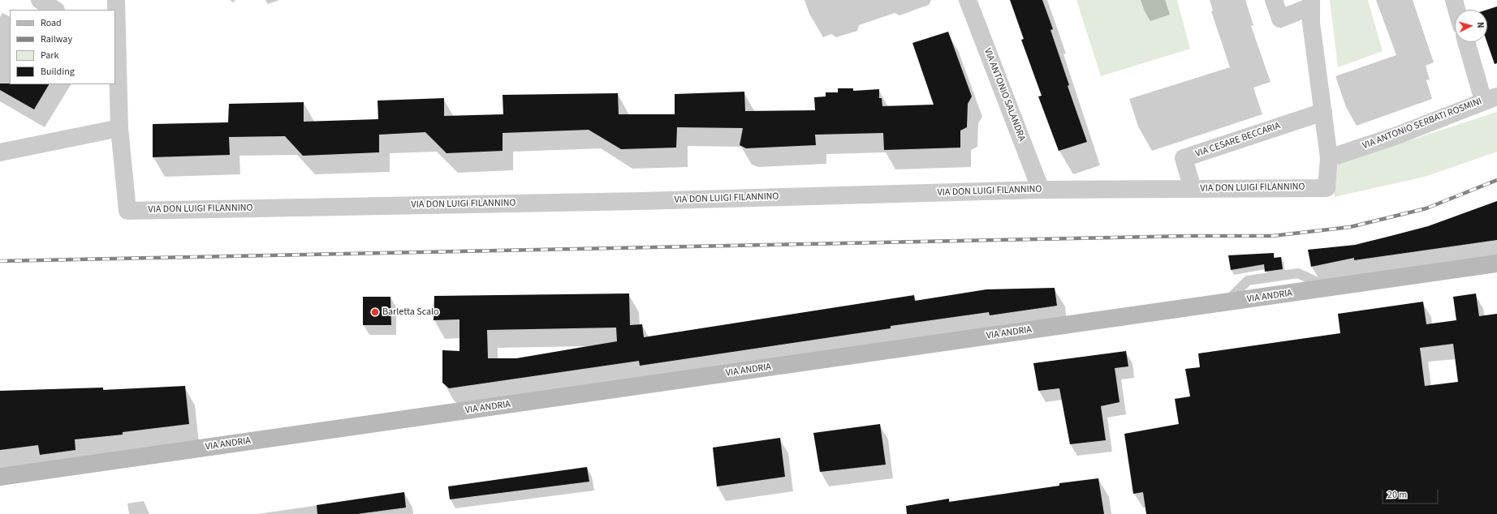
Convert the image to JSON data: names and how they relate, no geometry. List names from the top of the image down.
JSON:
{
  "streets": {
    "main road": ["VIA ANDRIA"],
    "street": [
      "VIA ANTONIO SALANDRA",
      "VIA ANTONIO SERBATI ROSMINI",
      "VIA CESARE BECCARIA",
      "VIA DON LUIGI FILANNINO"
    ]
  },
  "crossings": [
    ["VIA ANTONIO SALANDRA", "VIA DON LUIGI FILANNINO"],
    ["VIA ANTONIO SERBATI ROSMINI", "VIA DON LUIGI FILANNINO"],
    ["VIA CESARE BECCARIA", "VIA DON LUIGI FILANNINO"]
  ],
  "places": ["Barletta Scalo"],
  "legend": [
    "Road",
    "Railway",
    "Park",
    "Building"
  ],
  "scale_bar": "20 m",
  "north": "right"
}
